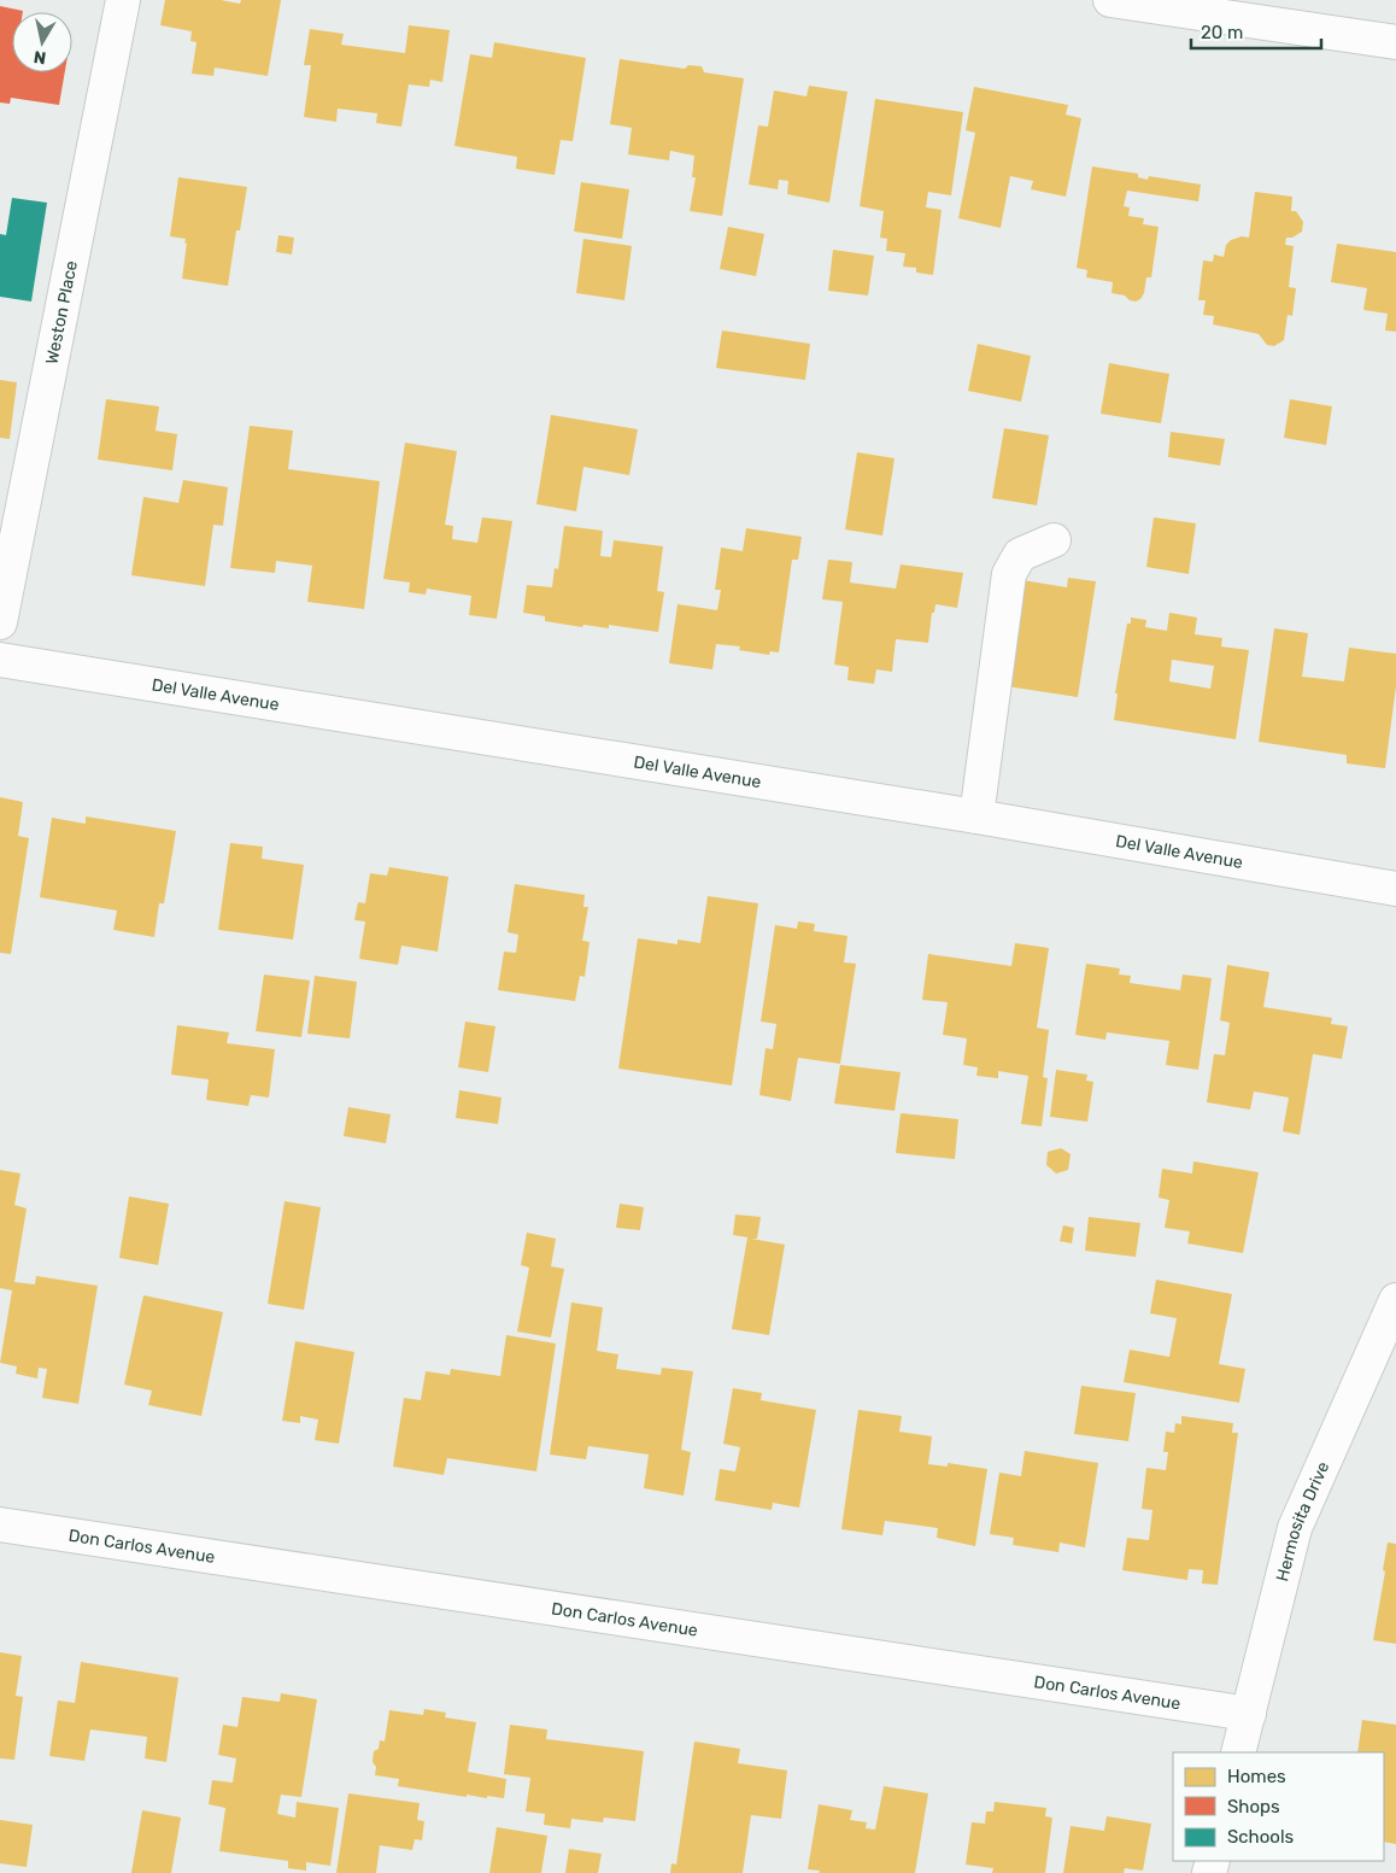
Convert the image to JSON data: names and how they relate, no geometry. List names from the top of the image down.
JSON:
{
  "streets": {
    "street": [
      "Weston Place",
      "Del Valle Avenue",
      "Hermosita Drive",
      "Don Carlos Avenue"
    ]
  },
  "crossings": [
    ["Hermosita Drive", "Don Carlos Avenue"]
  ],
  "legend": ["Homes", "Shops", "Schools"],
  "scale_bar": "20 m",
  "north": "bottom"
}
